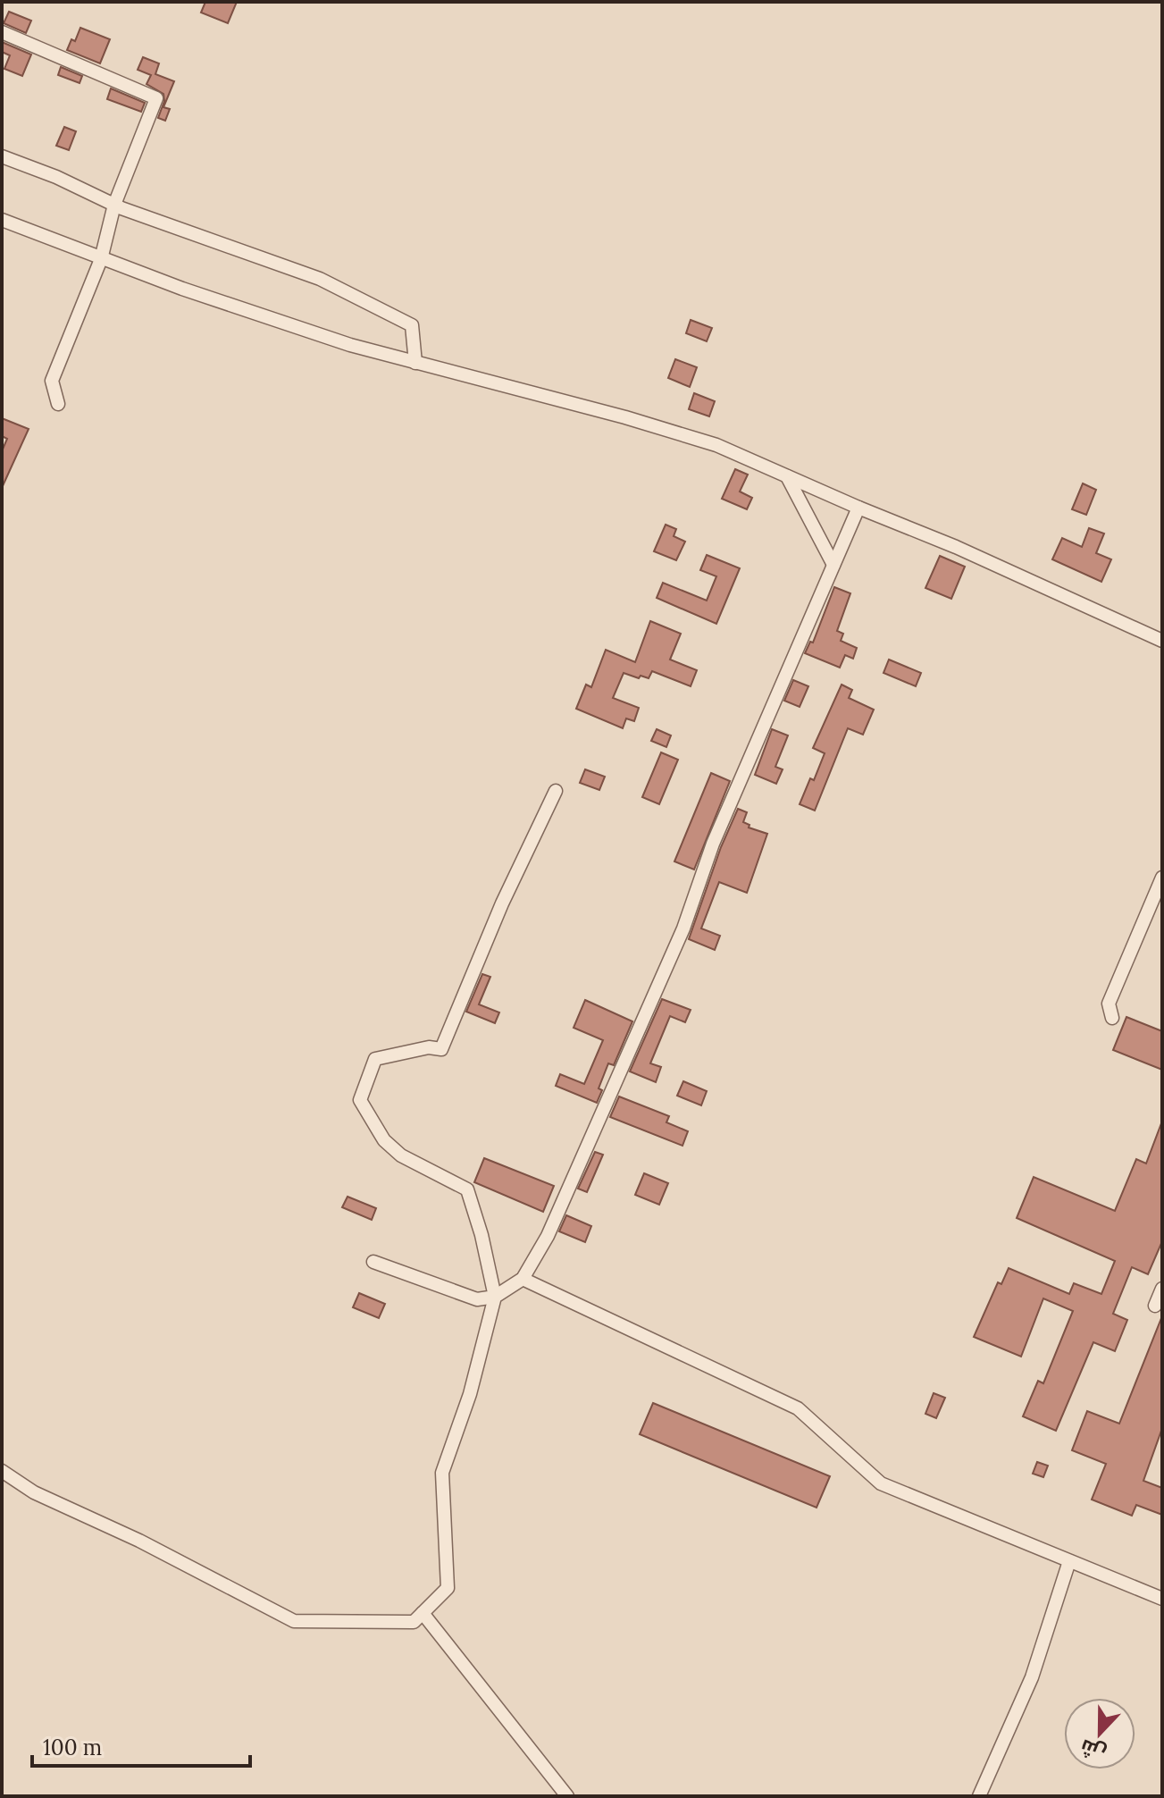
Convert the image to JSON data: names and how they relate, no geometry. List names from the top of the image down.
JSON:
{
  "scale_bar": "100 m",
  "north": "bottom"
}
